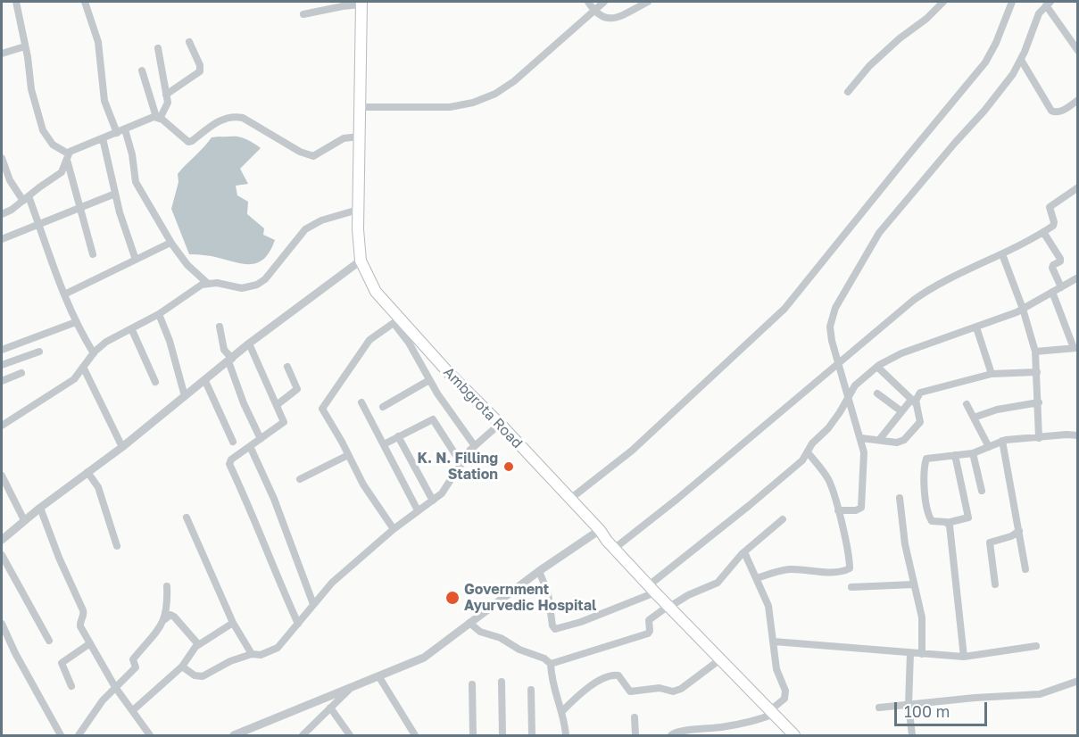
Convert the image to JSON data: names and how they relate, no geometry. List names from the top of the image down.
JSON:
{
  "streets": {
    "main road": ["Ambgrota Road"]
  },
  "places": ["K. N. Filling Station", "Government Ayurvedic Hospital"],
  "scale_bar": "100 m"
}
